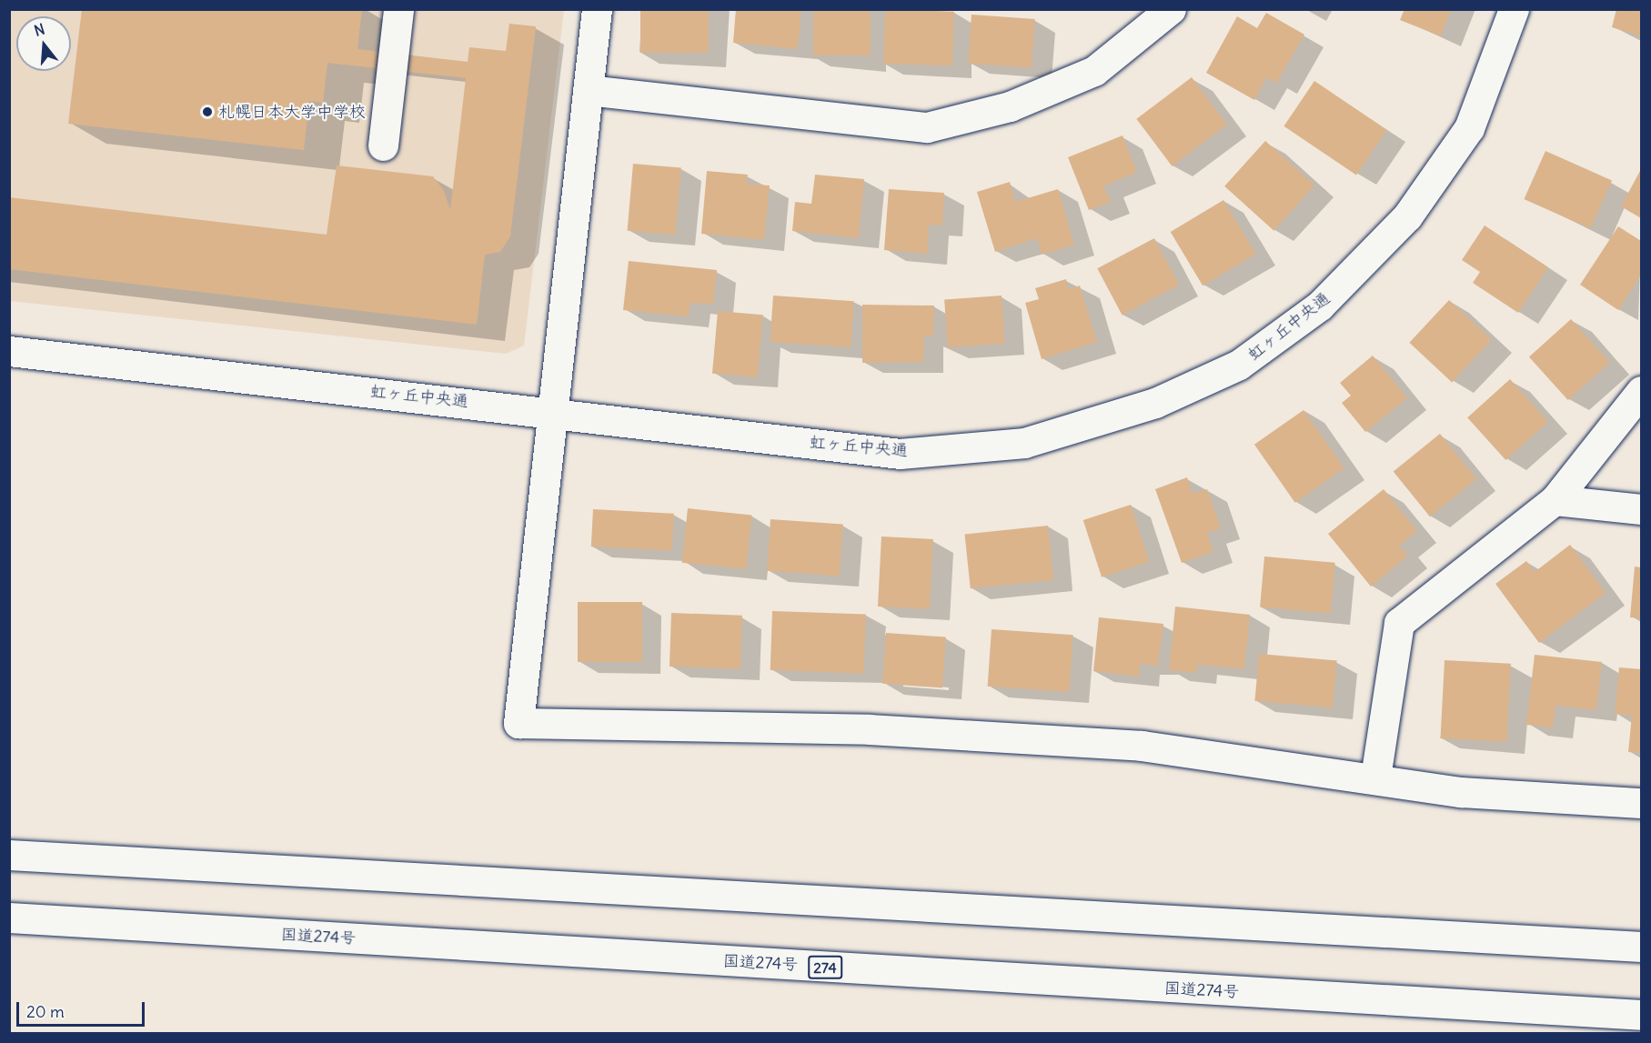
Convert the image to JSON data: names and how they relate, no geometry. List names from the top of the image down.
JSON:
{
  "streets": {
    "main road": ["虹ヶ丘中央通", "国道274号", "274"]
  },
  "places": ["札幌日本大学中学校"],
  "scale_bar": "20 m",
  "north": "top"
}
